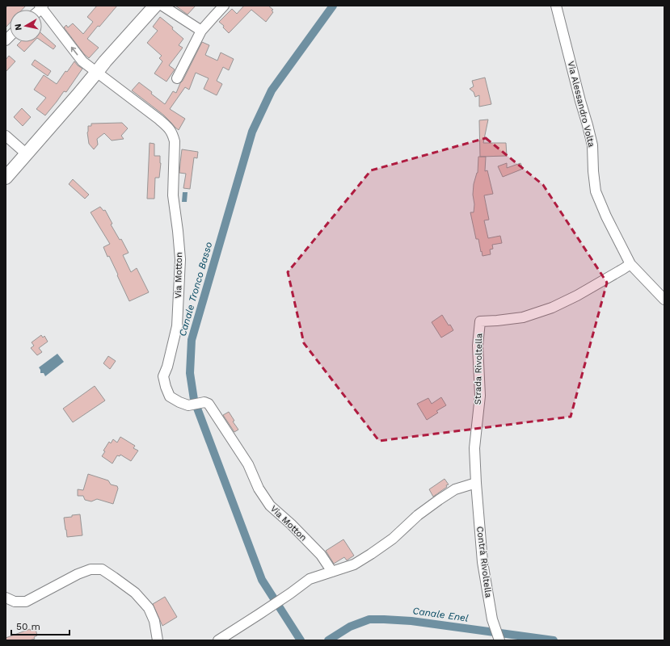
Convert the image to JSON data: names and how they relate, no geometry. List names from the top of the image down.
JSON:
{
  "streets": {
    "street": [
      "Via Alessandro Volta",
      "Via Motton",
      "Strada Rivoltella",
      "Contrà Rivoltella"
    ]
  },
  "crossings": [
    ["Via Alessandro Volta", "Strada Rivoltella"],
    ["Strada Rivoltella", "Contrà Rivoltella"]
  ],
  "water": ["Canale Tronco Basso", "Canale Enel"],
  "scale_bar": "50 m",
  "north": "left"
}
